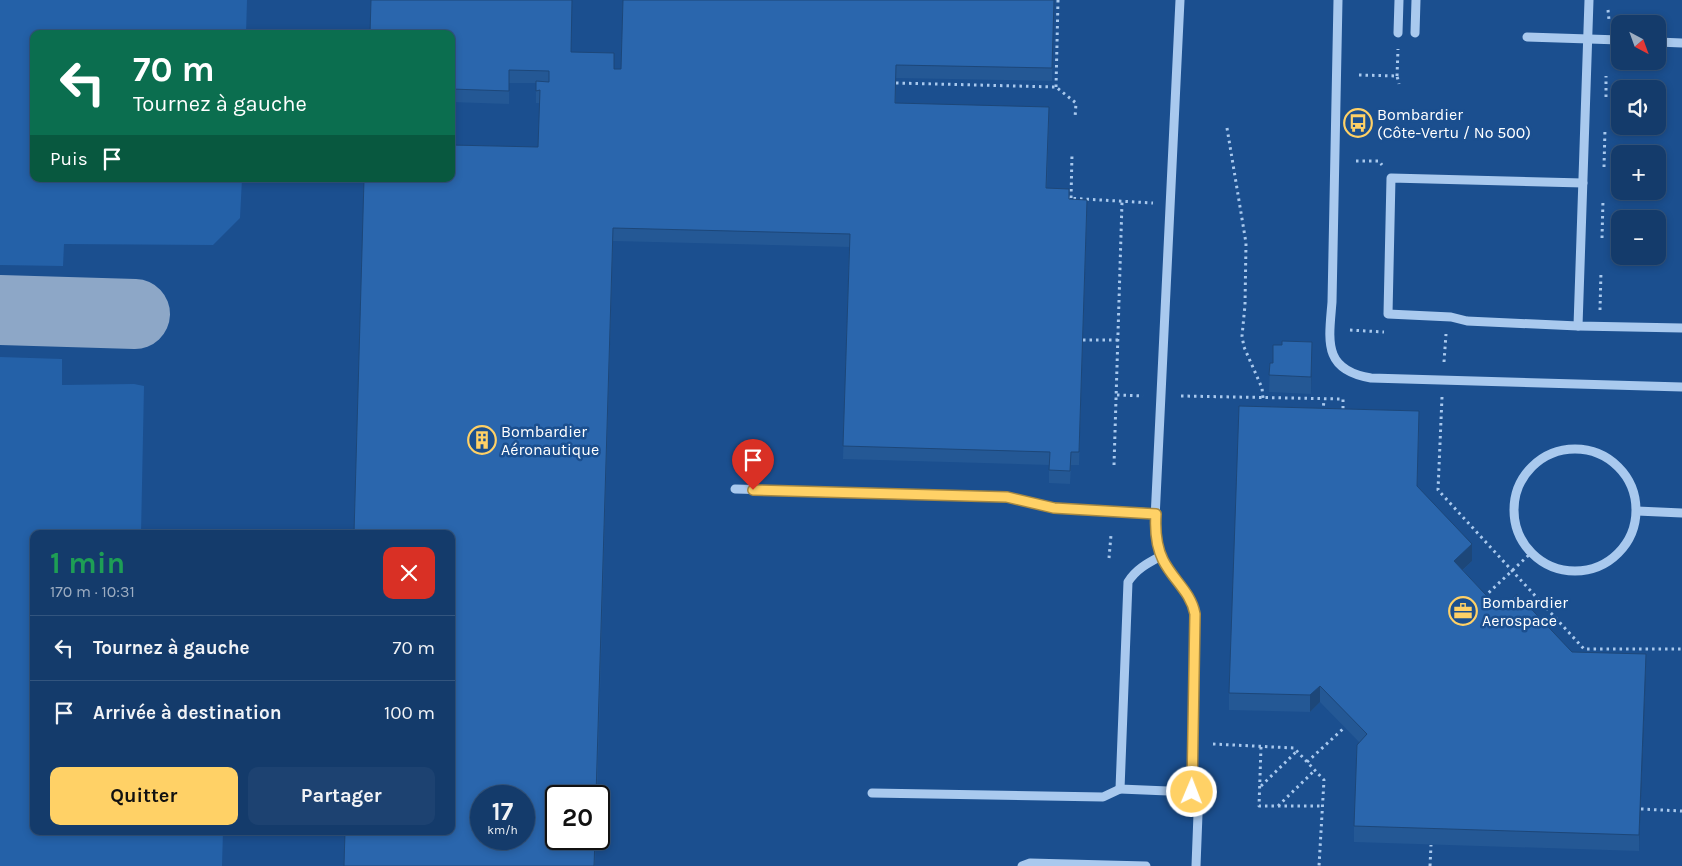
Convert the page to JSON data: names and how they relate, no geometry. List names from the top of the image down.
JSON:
{
  "places": {
    "bus stop": ["Bombardier (Côte-Vertu / No 500)"],
    "building": ["Bombardier Aéronautique"],
    "office": ["Bombardier Aerospace"]
  },
  "north": "bottom right",
  "page": {
    "map_buttons": ["+", "−"],
    "turn": ["70 m", "Tournez à gauche"],
    "then": "Puis",
    "heading": ["1 min", "170 m · 10:31"],
    "list": [
      {
        "name": "Tournez à gauche",
        "value": "70 m"
      },
      {
        "name": "Arrivée à destination",
        "value": "100 m"
      }
    ],
    "buttons": ["Quitter", "Partager"],
    "speed": "17 km/h",
    "limit": "20"
  }
}
